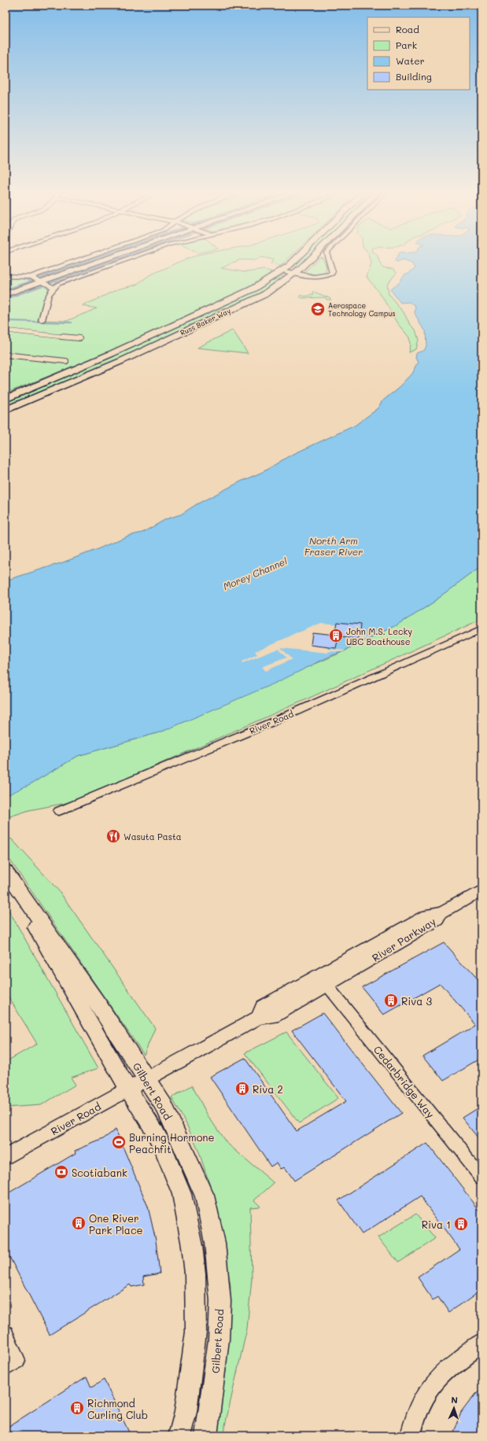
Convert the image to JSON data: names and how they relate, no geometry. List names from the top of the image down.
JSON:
{
  "streets": {
    "main road": ["Russ Baker Way", "Gilbert Road"],
    "street": ["River Road", "River Parkway", "Cedarbridge Way"]
  },
  "crossings": [
    ["River Road", "River Parkway"],
    ["River Road", "Gilbert Road"],
    ["River Parkway", "Cedarbridge Way"],
    ["River Parkway", "Gilbert Road"]
  ],
  "water": ["North Arm Fraser River", "Morey Channel"],
  "places": {
    "school or university": ["Aerospace Technology Campus"],
    "building": [
      "John M.S. Lecky UBC Boathouse",
      "Riva 3",
      "Riva 2",
      "One River Park Place",
      "Riva 1",
      "Richmond Curling Club"
    ],
    "restaurant": ["Wasuta Pasta"],
    "sports": ["Burning Hormone Peachfit"],
    "bank": ["Scotiabank"]
  },
  "legend": [
    "Road",
    "Park",
    "Water",
    "Building"
  ],
  "north": "top"
}
